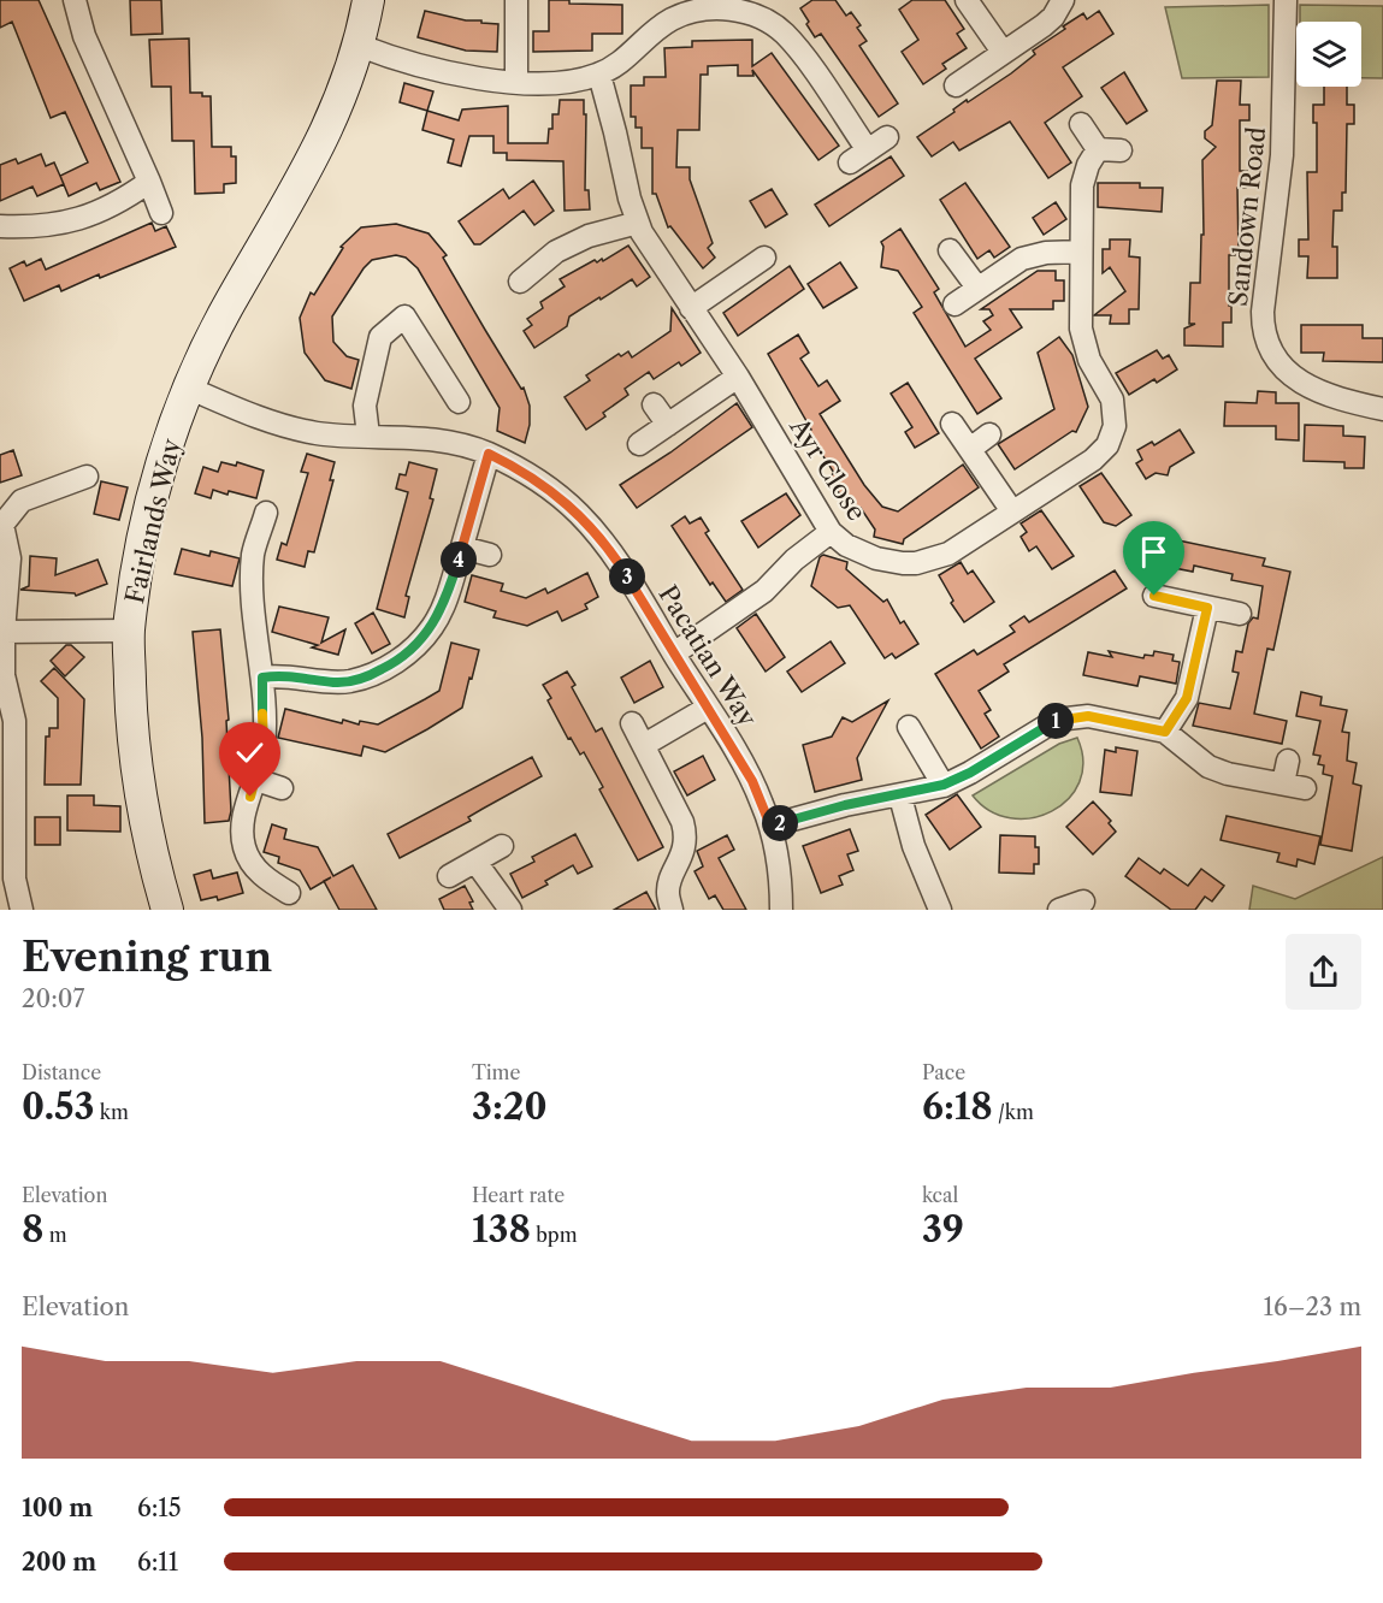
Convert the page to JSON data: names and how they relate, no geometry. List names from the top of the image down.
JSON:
{
  "streets": {
    "main road": ["Fairlands Way"],
    "street": ["Sandown Road", "Ayr Close", "Pacatian Way"]
  },
  "crossings": [
    ["Fairlands Way", "Pacatian Way"]
  ],
  "page": {
    "pins": [
      "4",
      "3",
      "1",
      "2"
    ],
    "heading": ["Evening run", "20:07"],
    "stats": [
      ["Distance", "0.53 km"],
      ["Time", "3:20"],
      ["Pace", "6:18 /km"],
      ["Elevation", "8 m"],
      ["Heart rate", "138 bpm"],
      ["kcal", "39"]
    ],
    "chart": ["Elevation", "16–23 m"],
    "list": [
      {
        "name": "100 m",
        "note": "6:15"
      },
      {
        "name": "200 m",
        "note": "6:11"
      }
    ]
  }
}
